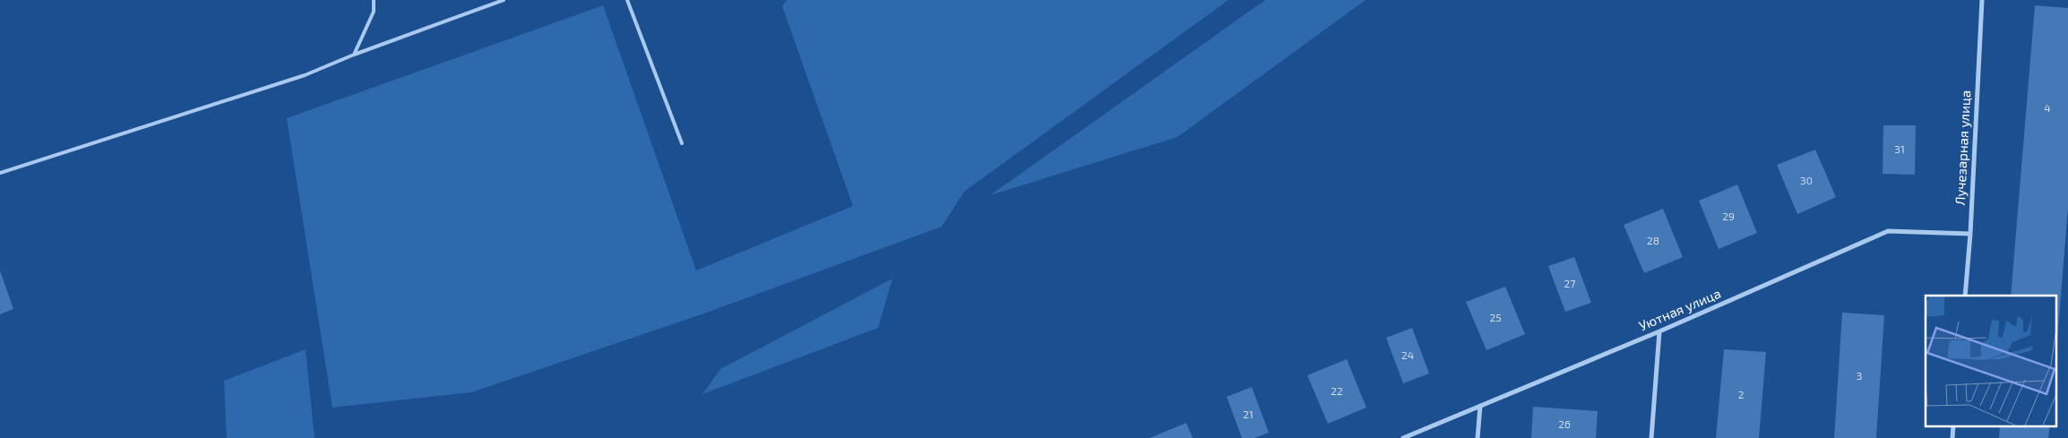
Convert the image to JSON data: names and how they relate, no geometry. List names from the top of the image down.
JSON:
{
  "streets": {
    "street": ["Лучезарная улица", "Уютная улица"]
  },
  "crossings": [
    ["Лучезарная улица", "Уютная улица"]
  ],
  "house_numbers": [
    "4",
    "31",
    "30",
    "29",
    "28",
    "27",
    "25",
    "24",
    "3",
    "22",
    "2",
    "21",
    "26"
  ]
}
